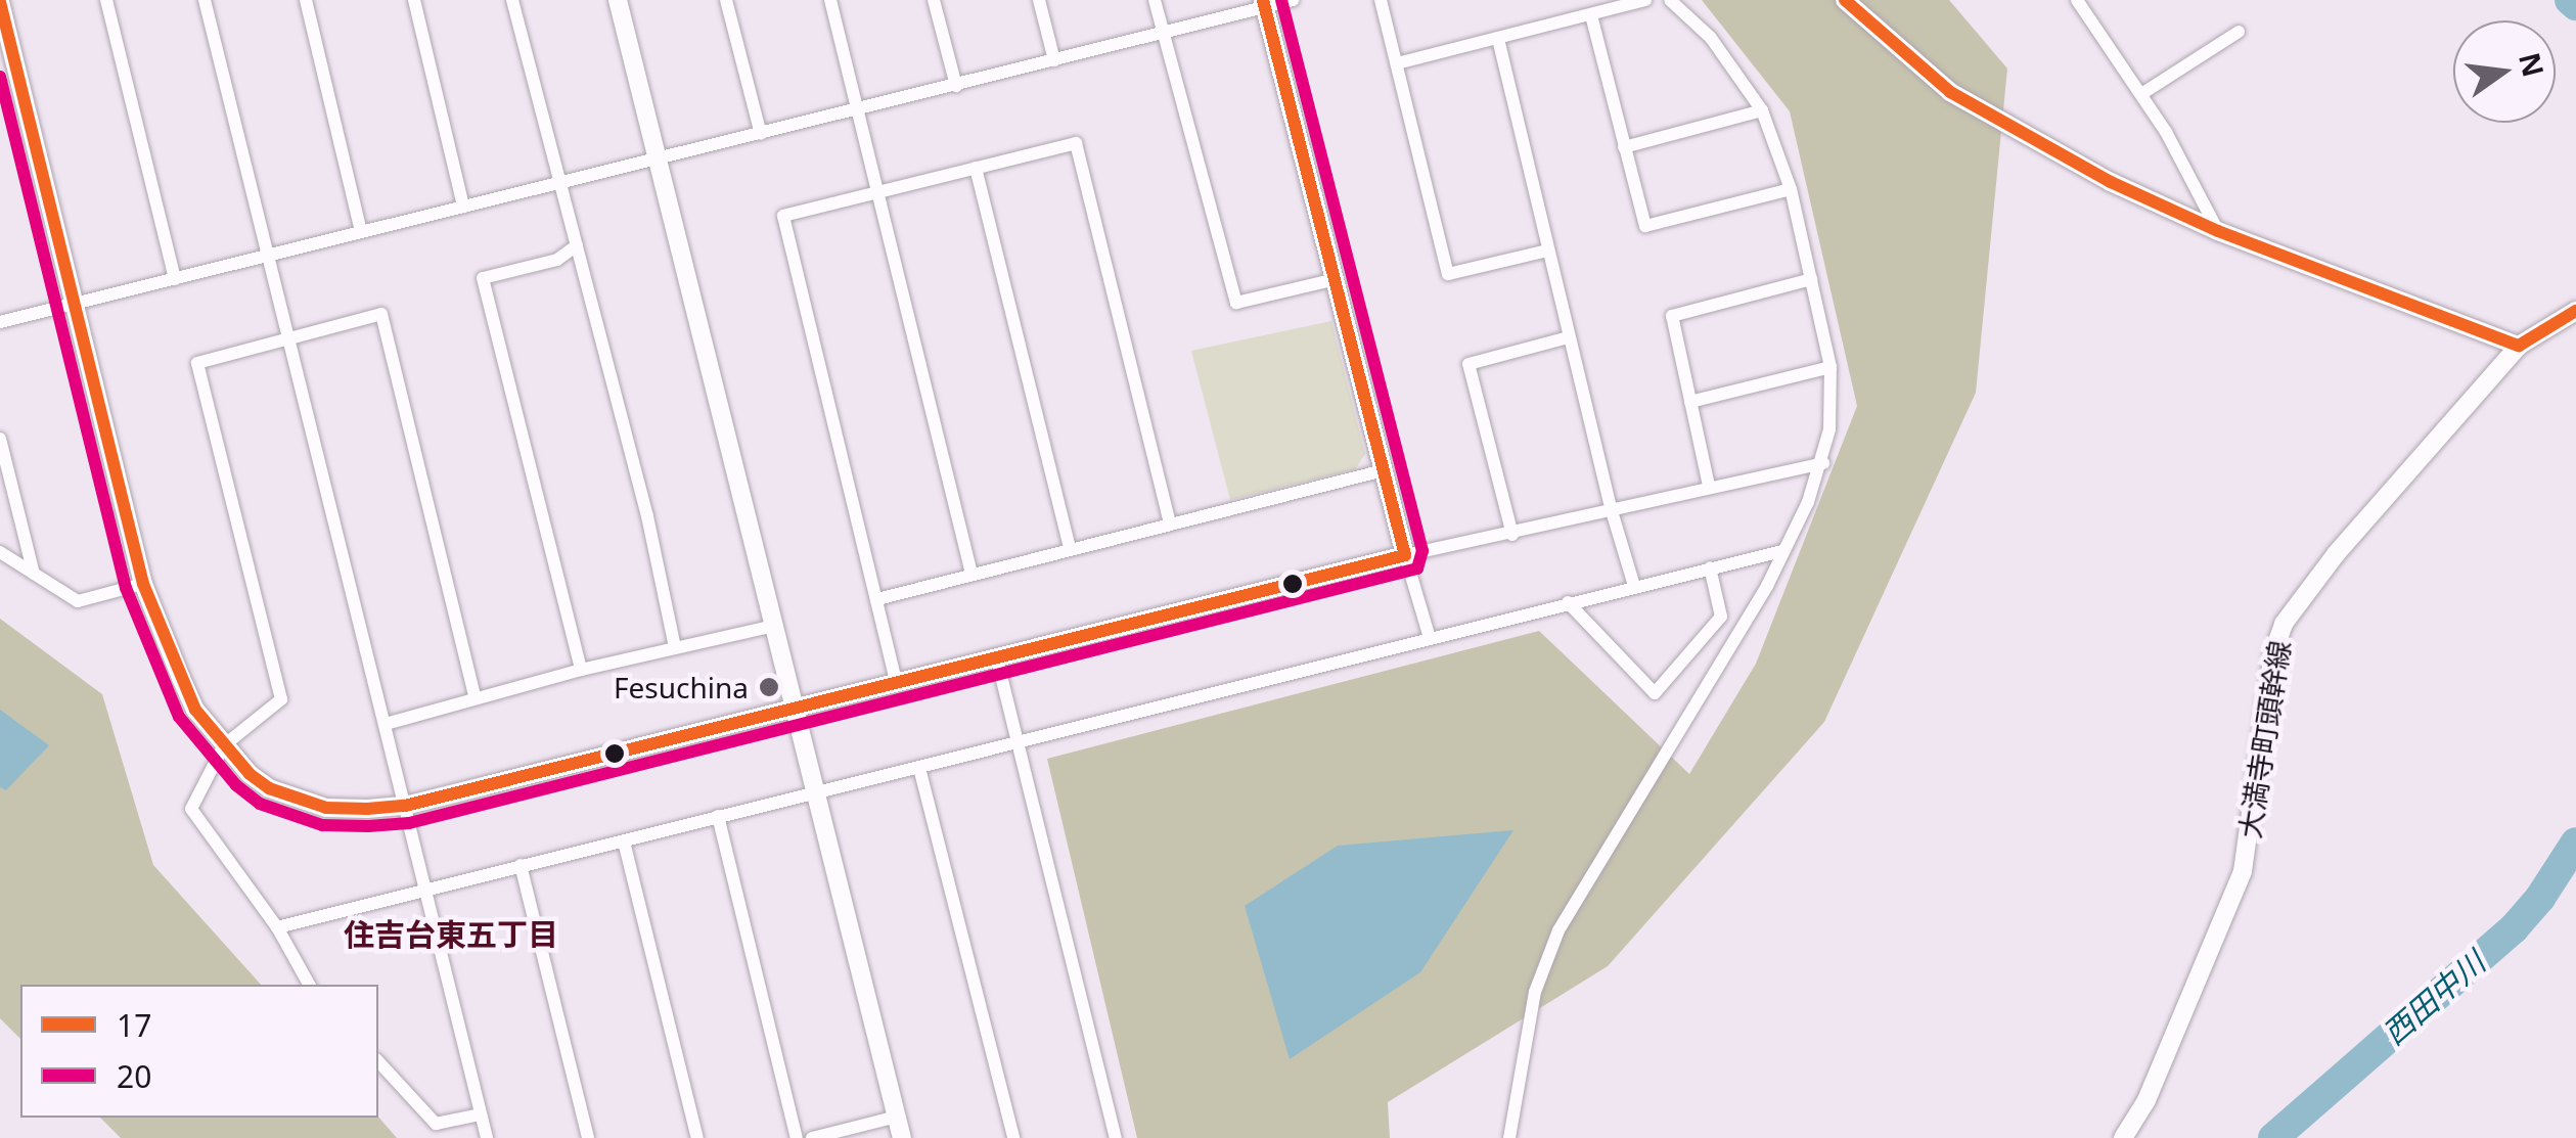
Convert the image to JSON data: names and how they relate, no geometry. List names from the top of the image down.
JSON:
{
  "streets": {
    "street": ["大満寺町頭幹線"]
  },
  "districts": ["住吉台東五丁目"],
  "water": ["西田中川"],
  "places": ["Fesuchina"],
  "lines": ["transit line 17", "transit line 20"],
  "legend": ["17", "20"],
  "north": "right"
}
